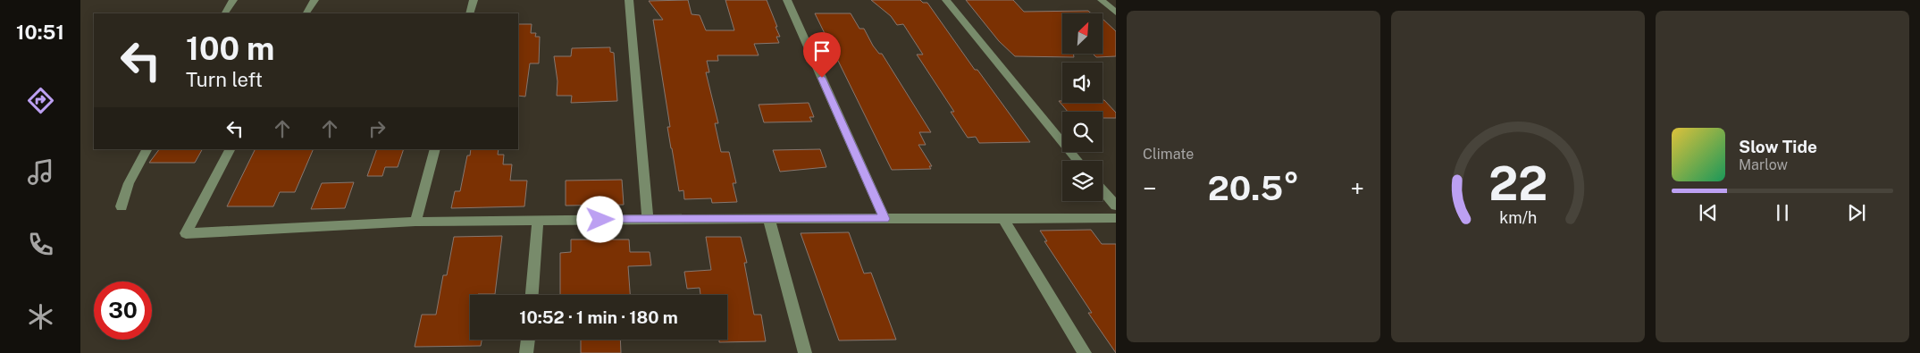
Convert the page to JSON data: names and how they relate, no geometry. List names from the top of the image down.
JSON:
{
  "north": "top right",
  "page": {
    "tabs": "10:51",
    "tile": "Climate",
    "turn": ["100 m", "Turn left"],
    "song": ["Slow Tide", "Marlow"],
    "heat": ["−", "20.5°", "+"],
    "limit": "30",
    "trip": "10:52 · 1 min · 180 m",
    "gauge": ["22", "km/h"]
  }
}
